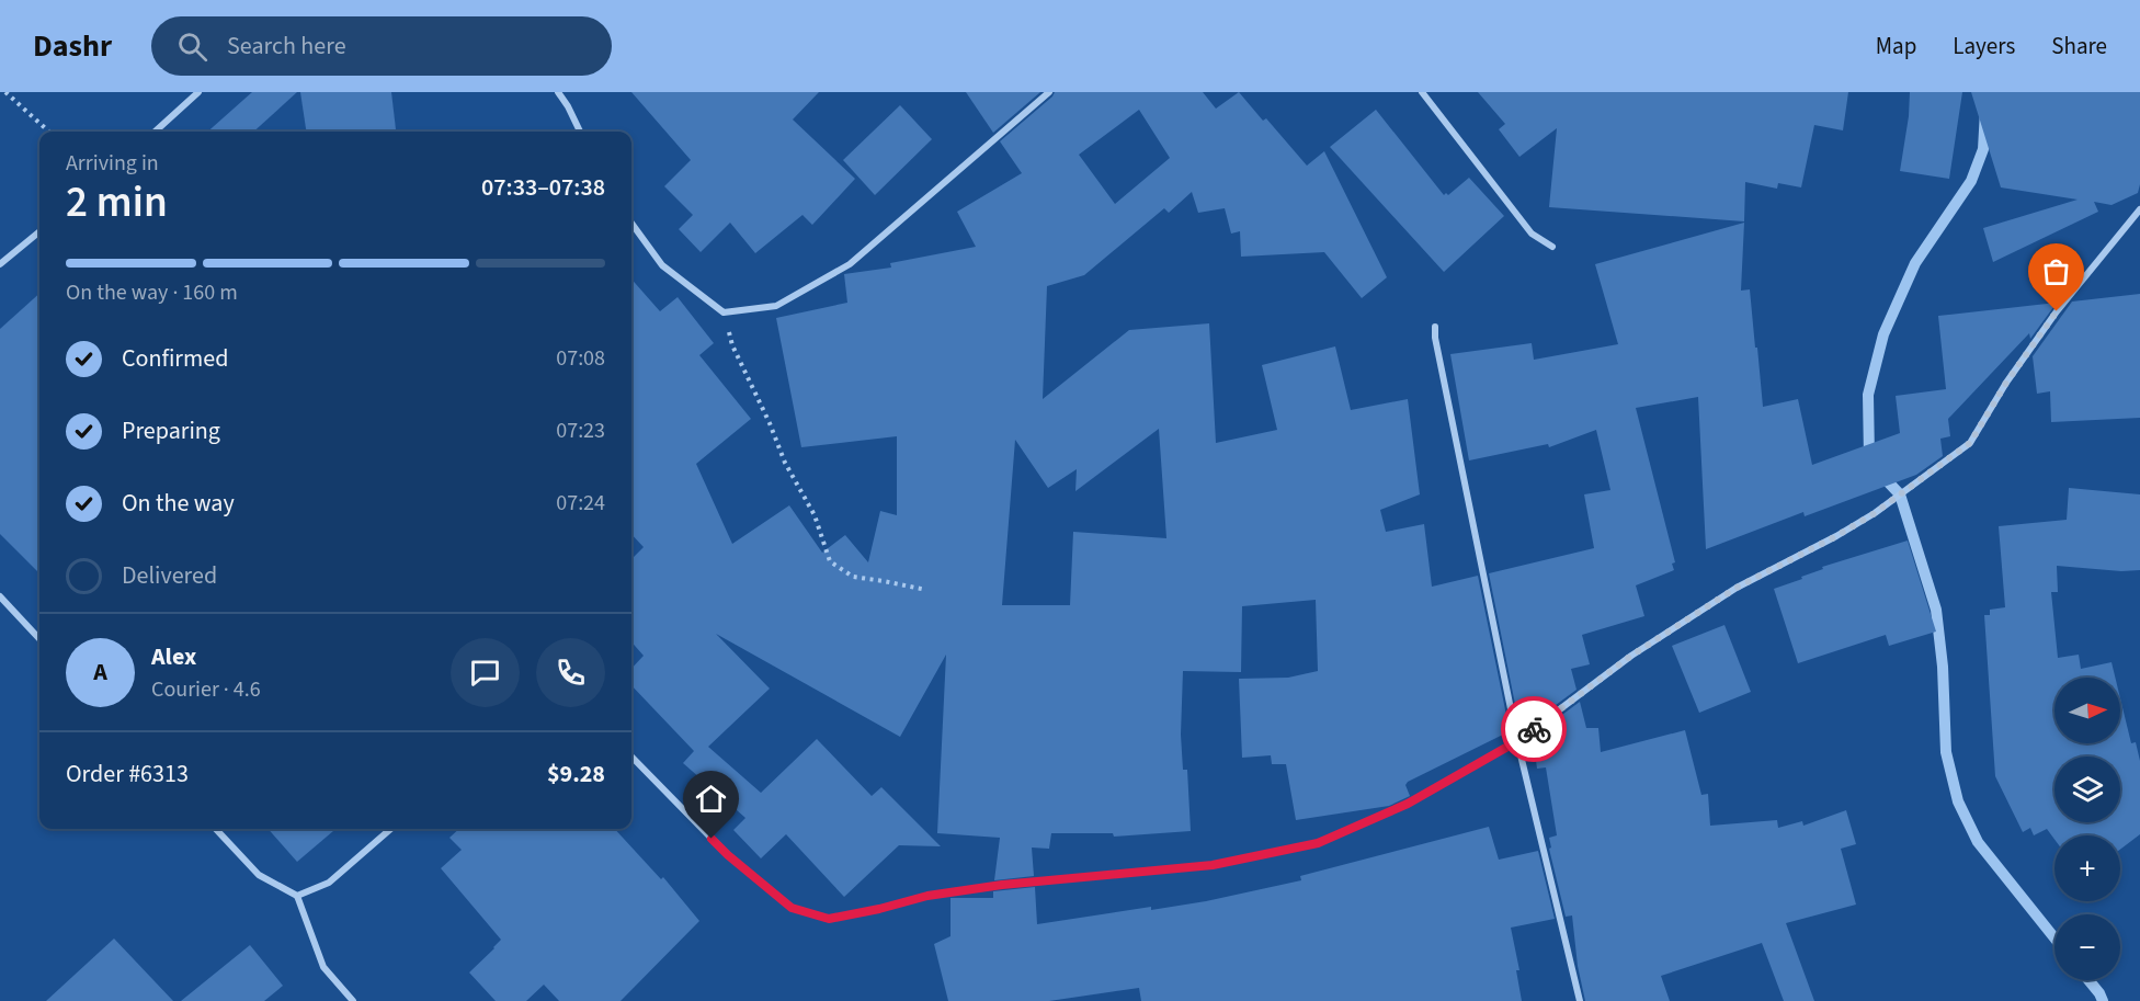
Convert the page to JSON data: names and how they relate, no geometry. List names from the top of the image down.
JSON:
{
  "north": "right",
  "page": {
    "header": "Dashr",
    "search": "Search here",
    "nav": ["Map", "Layers", "Share"],
    "heading": ["2 min", "Arriving in", "07:33–07:38"],
    "panel": [
      "Alex",
      "Courier · 4.6",
      "Order #6313",
      "$9.28"
    ],
    "bar": "On the way · 160 m",
    "list": [
      ["Confirmed", "07:08"],
      ["Preparing", "07:23"],
      ["On the way", "07:24"],
      "Delivered"
    ],
    "round": "A",
    "map_buttons": ["+", "−"]
  }
}
